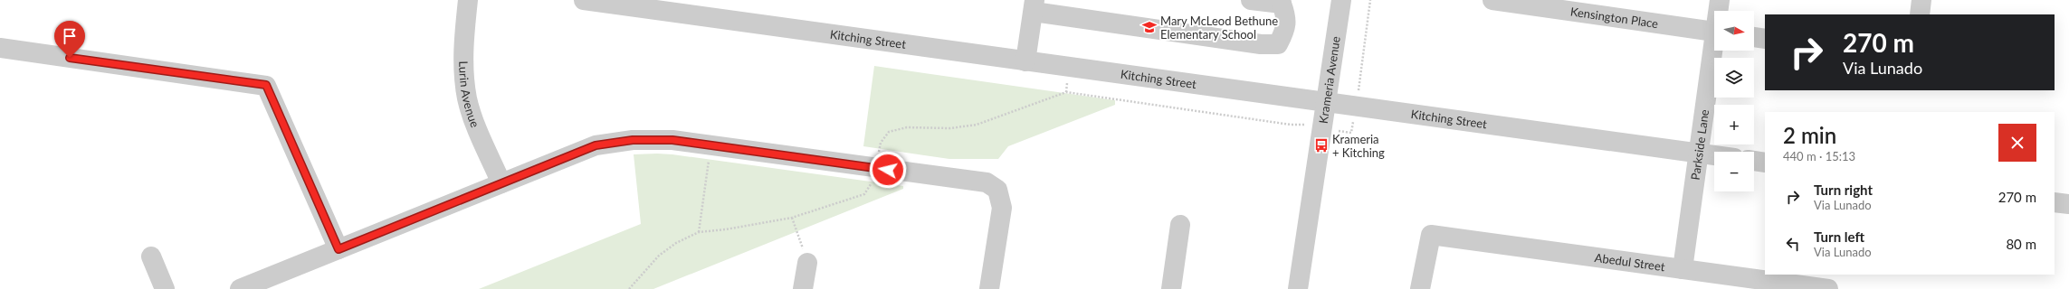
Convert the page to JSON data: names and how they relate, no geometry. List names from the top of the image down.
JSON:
{
  "streets": {
    "street": [
      "Kensington Place",
      "Kitching Street",
      "Krameria Avenue",
      "Lurin Avenue",
      "Parkside Lane",
      "Abedul Street"
    ]
  },
  "crossings": [
    ["Kitching Street", "Krameria Avenue"],
    ["Kitching Street", "Parkside Lane"],
    ["Parkside Lane", "Abedul Street"]
  ],
  "places": {
    "school or university": ["Mary McLeod Bethune Elementary School"],
    "bus stop": ["Krameria + Kitching"]
  },
  "north": "right",
  "page": {
    "map_buttons": ["+", "−"],
    "turn": ["270 m", "Via Lunado"],
    "heading": ["2 min", "440 m · 15:13"],
    "list": [
      {
        "name": "Turn right",
        "note": "Via Lunado",
        "value": "270 m"
      },
      {
        "name": "Turn left",
        "note": "Via Lunado",
        "value": "80 m"
      }
    ]
  }
}
